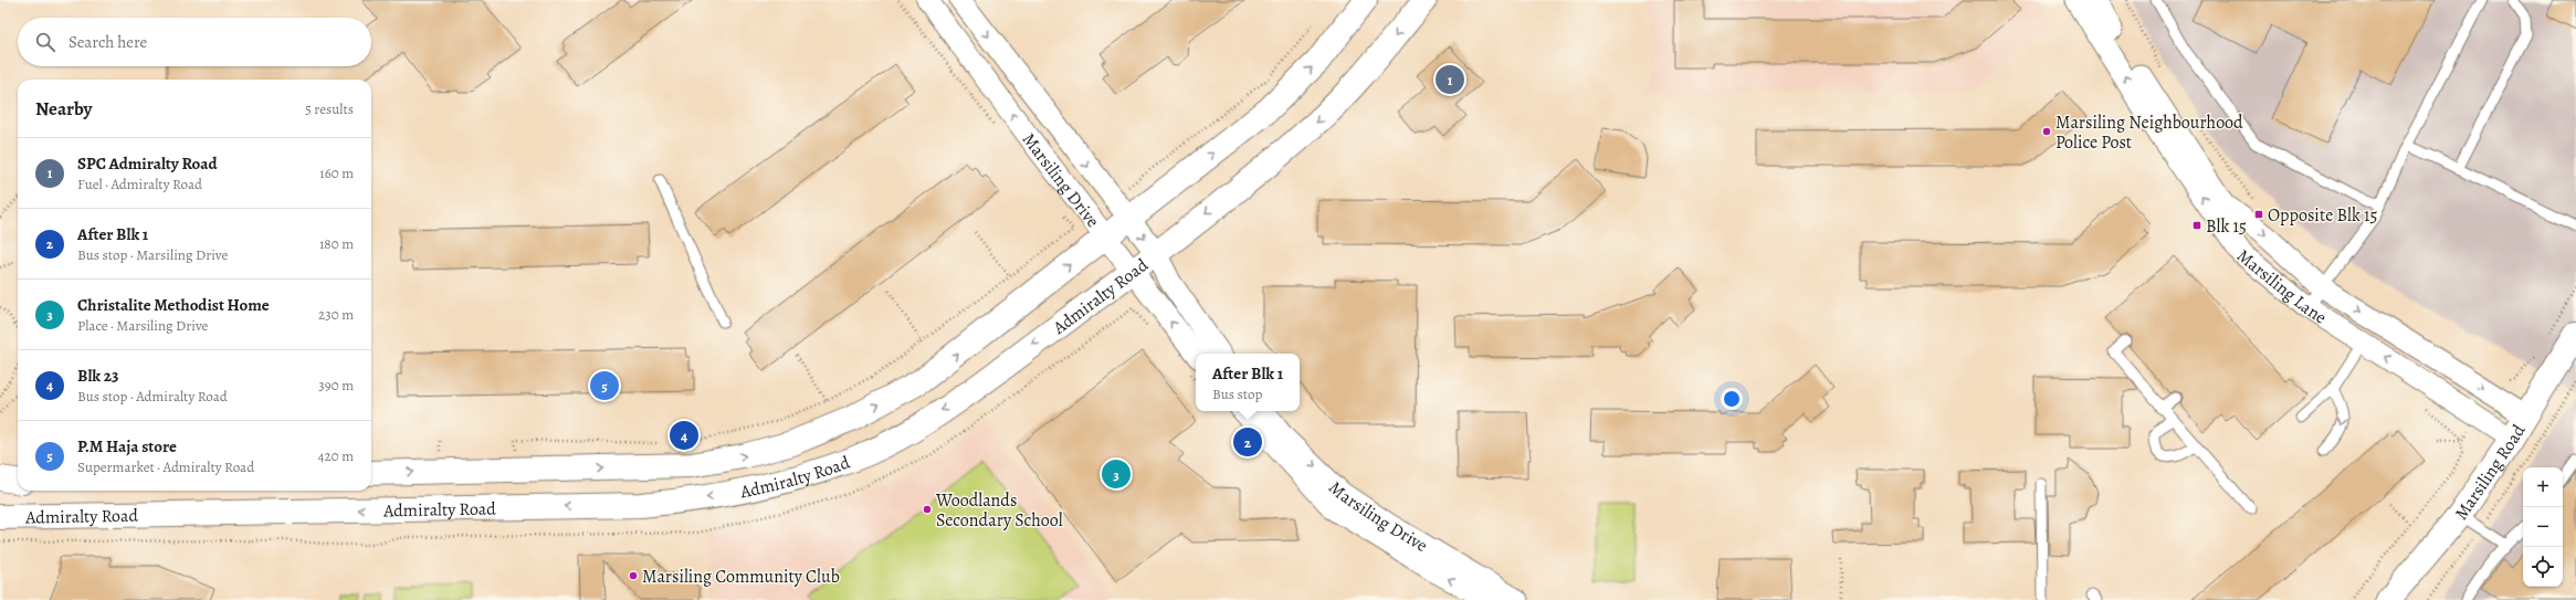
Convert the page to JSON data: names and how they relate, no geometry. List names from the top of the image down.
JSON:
{
  "streets": {
    "main road": ["Admiralty Road", "Marsiling Road"],
    "street": ["Marsiling Drive", "Marsiling Lane"]
  },
  "crossings": [
    ["Marsiling Drive", "Admiralty Road"],
    ["Marsiling Lane", "Marsiling Road"]
  ],
  "places": {
    "other": ["Marsiling Neighbourhood Police Post", "Woodlands Secondary School", "Marsiling Community Club"],
    "transit": ["Opposite Blk 15", "Blk 15"]
  },
  "page": {
    "search": "Search here",
    "pins": [
      "1",
      "5",
      "4",
      "2",
      "3"
    ],
    "heading": ["Nearby", "5 results"],
    "list": [
      {
        "mark": "1",
        "name": "SPC Admiralty Road",
        "note": "Fuel · Admiralty Road",
        "value": "160 m"
      },
      {
        "mark": "2",
        "name": "After Blk 1",
        "note": "Bus stop · Marsiling Drive",
        "value": "180 m"
      },
      {
        "mark": "3",
        "name": "Christalite Methodist Home",
        "note": "Place · Marsiling Drive",
        "value": "230 m"
      },
      {
        "mark": "4",
        "name": "Blk 23",
        "note": "Bus stop · Admiralty Road",
        "value": "390 m"
      },
      {
        "mark": "5",
        "name": "P.M Haja store",
        "note": "Supermarket · Admiralty Road",
        "value": "420 m"
      }
    ],
    "popup": ["After Blk 1", "Bus stop"],
    "map_buttons": ["+", "−"]
  }
}
